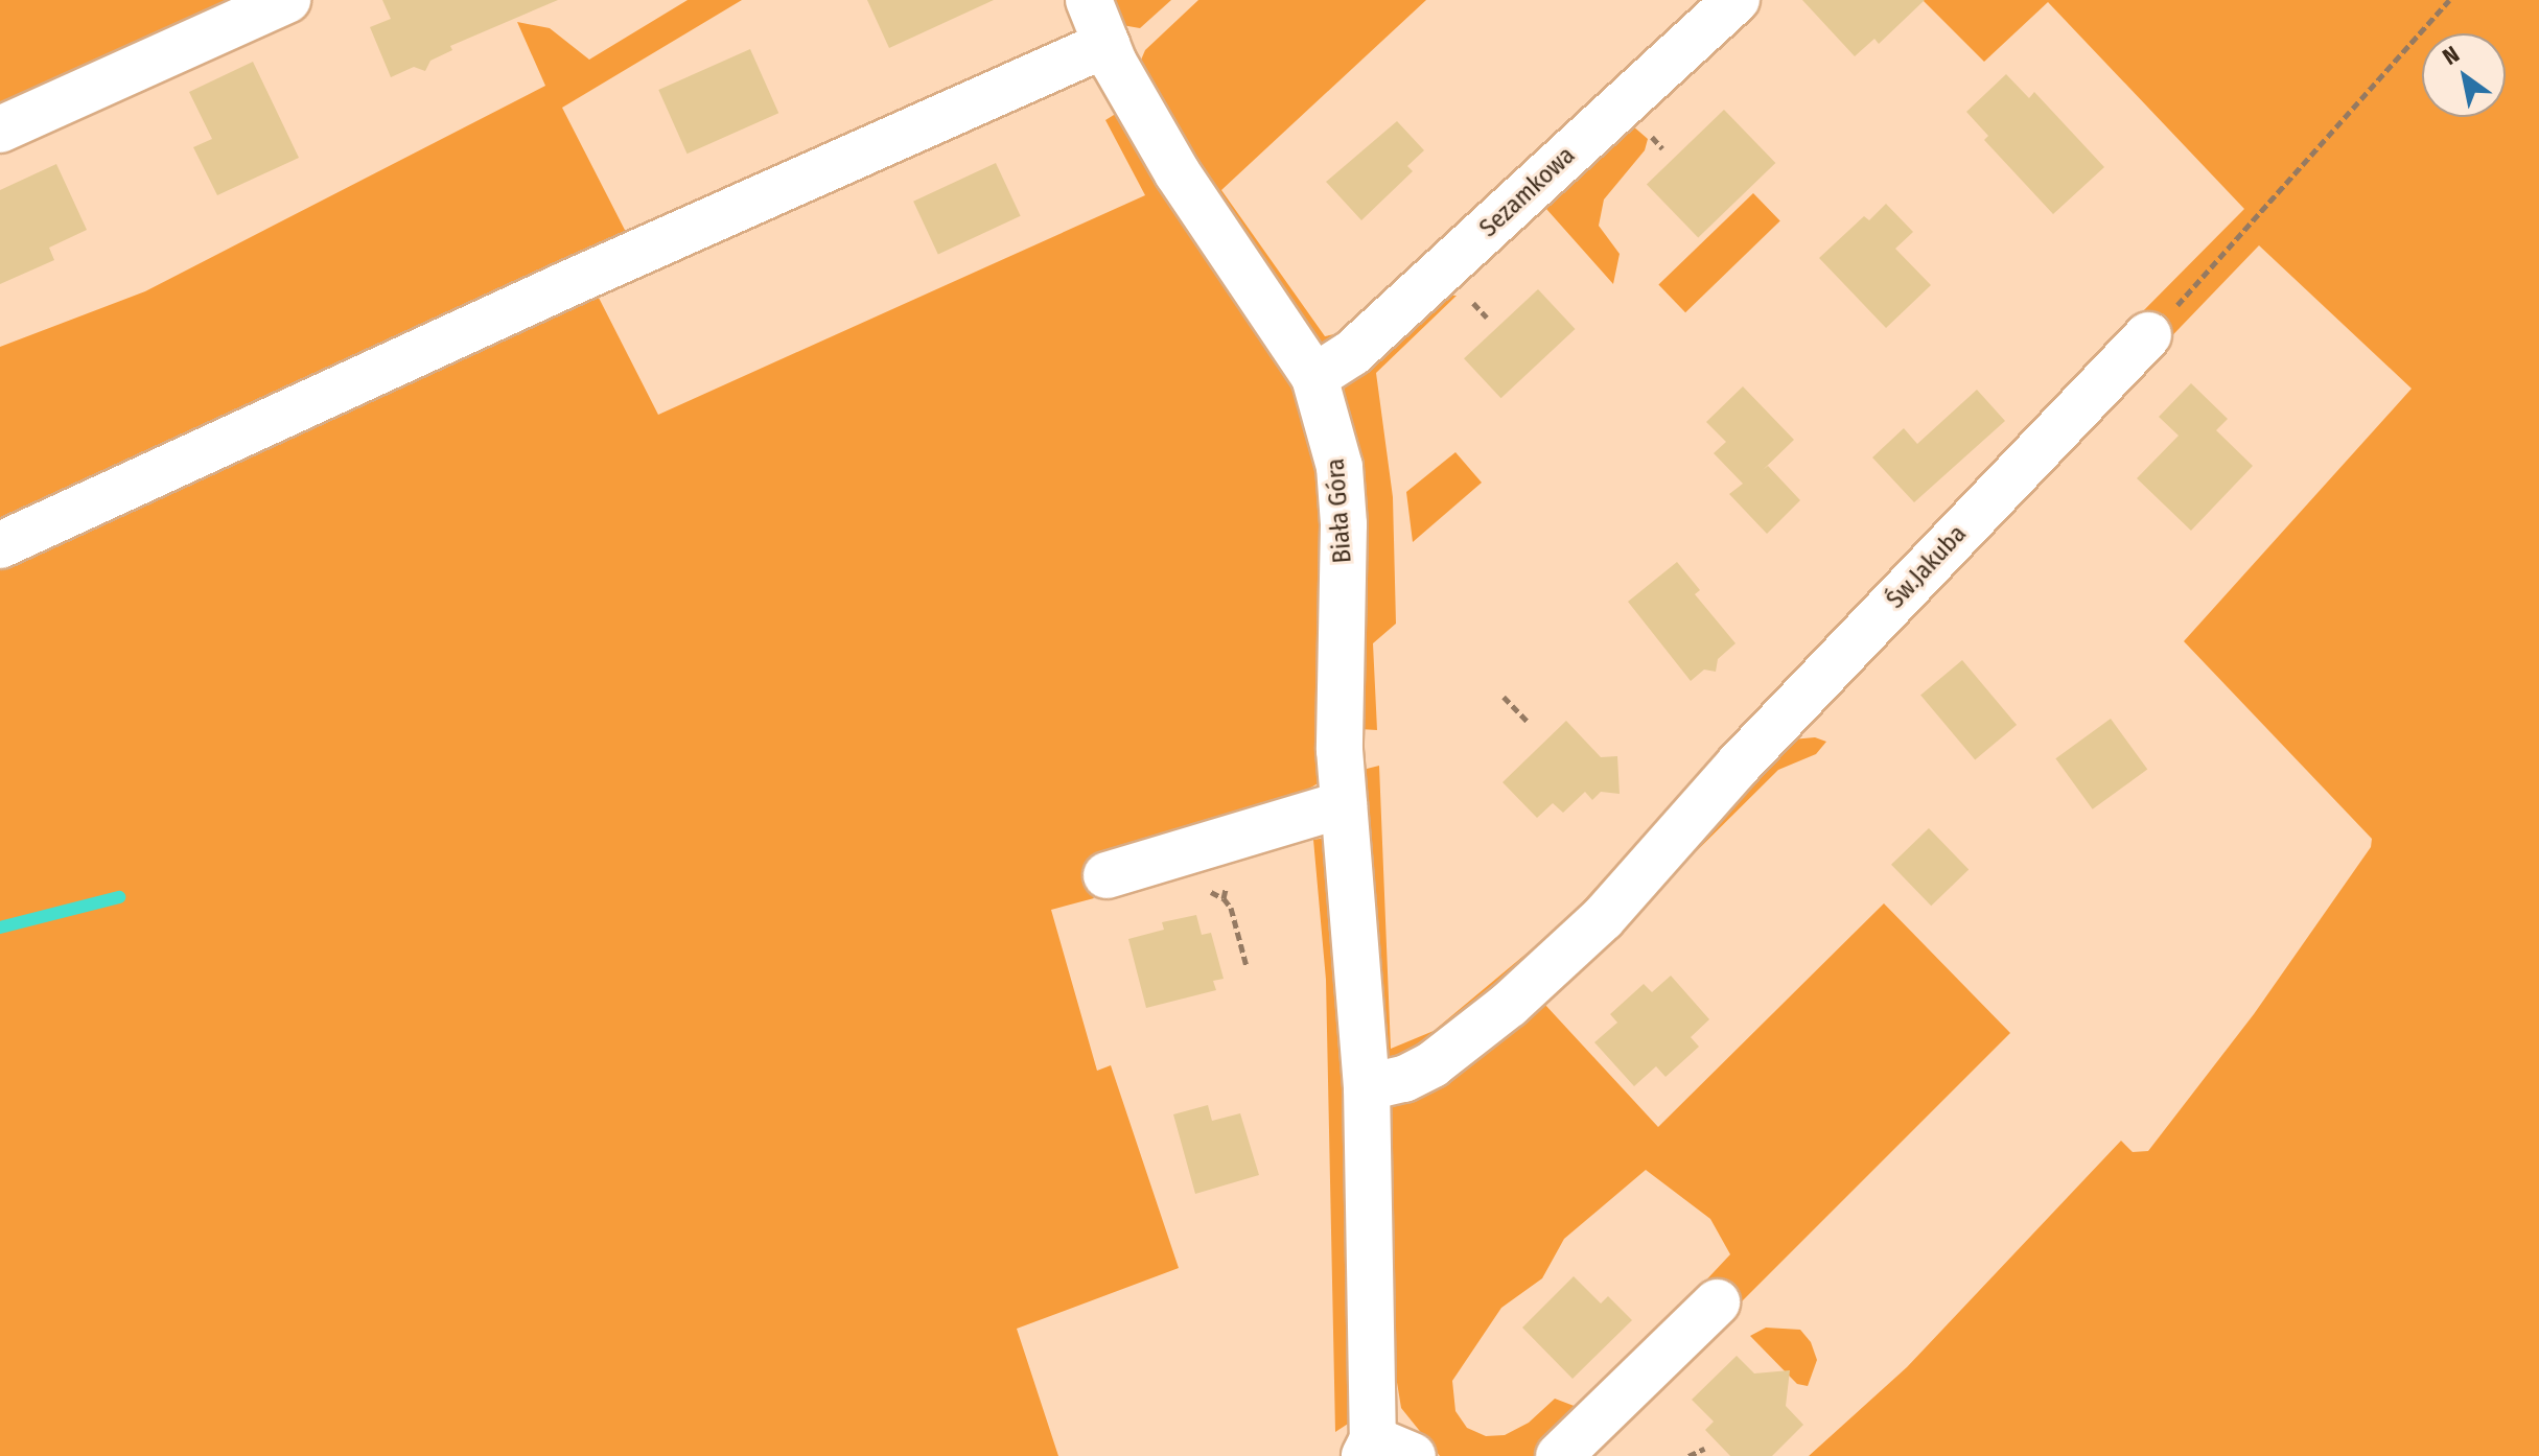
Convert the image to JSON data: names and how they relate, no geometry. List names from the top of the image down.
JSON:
{
  "streets": {
    "street": ["Sezamkowa", "Biała Góra", "Św.Jakuba"]
  },
  "crossings": [
    ["Sezamkowa", "Biała Góra"],
    ["Biała Góra", "Św.Jakuba"]
  ],
  "north": "top left"
}
